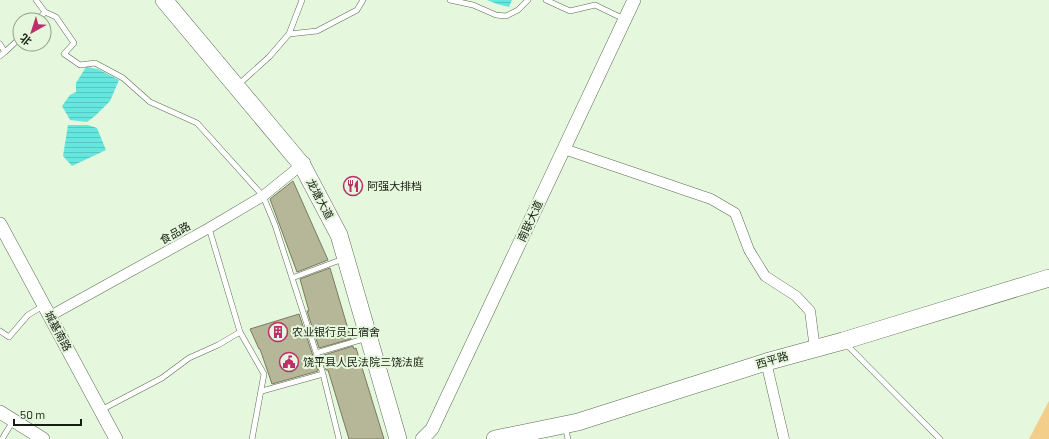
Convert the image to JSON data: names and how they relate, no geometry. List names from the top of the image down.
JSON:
{
  "streets": {
    "highway": ["龙塘大道", "西平路"],
    "street": ["南联大道", "食品路", "城基南路"]
  },
  "crossings": [
    ["龙塘大道", "食品路"],
    ["食品路", "城基南路"]
  ],
  "places": {
    "restaurant": ["阿强大排档"],
    "building": ["农业银行员工宿舍"],
    "public building": ["饶平县人民法院三饶法庭"]
  },
  "scale_bar": "50 m",
  "north": "bottom left"
}
